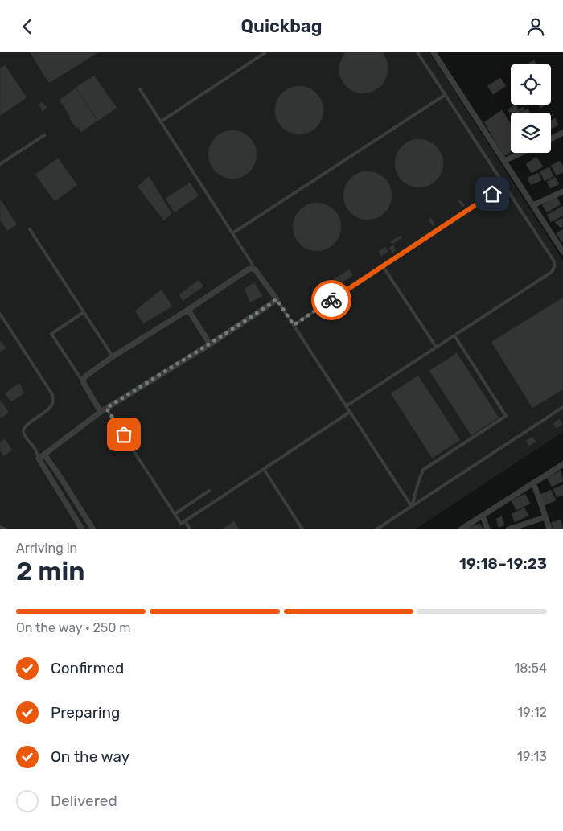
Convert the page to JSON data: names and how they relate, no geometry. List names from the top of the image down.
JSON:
{
  "page": {
    "header": "Quickbag",
    "heading": ["2 min", "Arriving in", "19:18–19:23"],
    "bar": "On the way · 250 m",
    "list": [
      ["Confirmed", "18:54"],
      ["Preparing", "19:12"],
      ["On the way", "19:13"],
      "Delivered"
    ]
  }
}
